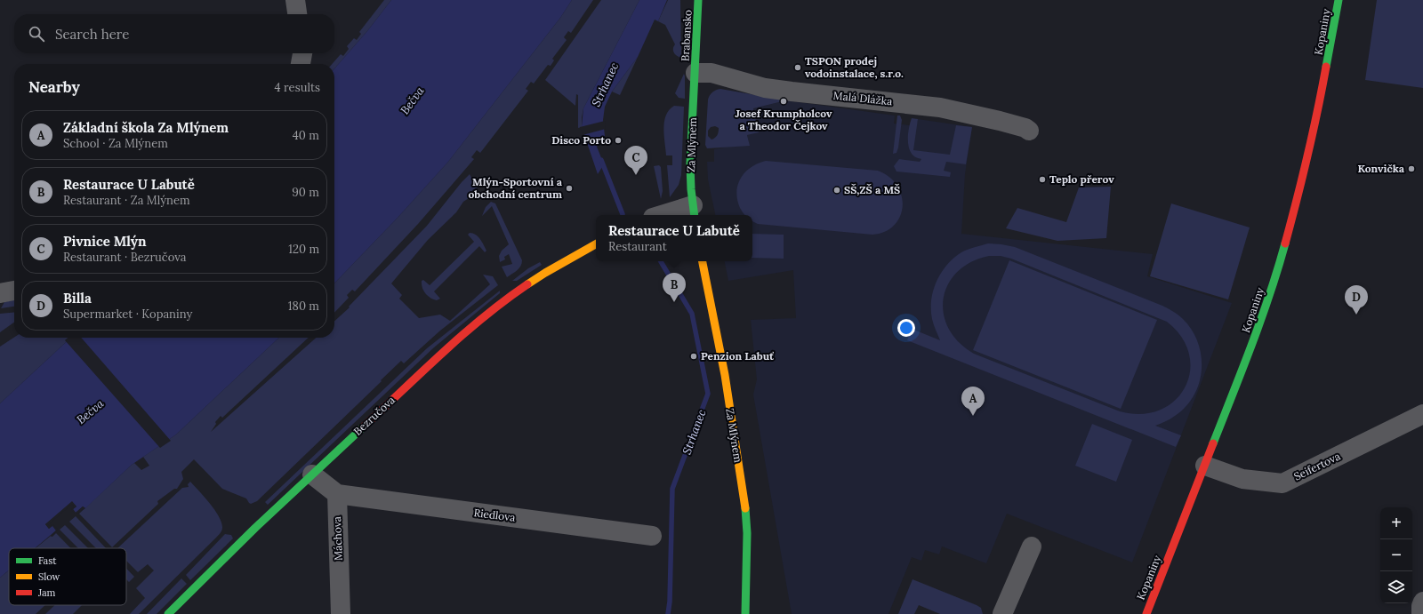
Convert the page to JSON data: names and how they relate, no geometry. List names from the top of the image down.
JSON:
{
  "streets": {
    "street": [
      "Kopaniny",
      "Brabansko",
      "Malá Dlážka",
      "Za Mlýnem",
      "Bezručova",
      "Seifertova",
      "Riedlova",
      "Máchova"
    ]
  },
  "crossings": [
    ["Kopaniny", "Seifertova"],
    ["Brabansko", "Malá Dlážka"],
    ["Brabansko", "Za Mlýnem"],
    ["Malá Dlážka", "Za Mlýnem"],
    ["Riedlova", "Máchova"]
  ],
  "water": ["Strhanec", "Bečva"],
  "places": [
    "TSPON prodej vodoinstalace, s.r.o.",
    "Josef Krumpholcov a Theodor Čejkov",
    "Disco Porto",
    "Konvička",
    "Teplo přerov",
    "Mlýn-Sportovní a obchodní centrum",
    "SŠ,ZŠ a MŠ",
    "Penzion Labuť"
  ],
  "legend": ["Fast", "Slow", "Jam"],
  "page": {
    "search": "Search here",
    "heading": ["Nearby", "4 results"],
    "list": [
      {
        "mark": "A",
        "name": "Základní škola Za Mlýnem",
        "note": "School · Za Mlýnem",
        "value": "40 m"
      },
      {
        "mark": "B",
        "name": "Restaurace U Labutě",
        "note": "Restaurant · Za Mlýnem",
        "value": "90 m"
      },
      {
        "mark": "C",
        "name": "Pivnice Mlýn",
        "note": "Restaurant · Bezručova",
        "value": "120 m"
      },
      {
        "mark": "D",
        "name": "Billa",
        "note": "Supermarket · Kopaniny",
        "value": "180 m"
      }
    ],
    "pins": [
      "C",
      "B",
      "D",
      "A"
    ],
    "popup": ["Restaurace U Labutě", "Restaurant"],
    "map_buttons": ["+", "−"]
  }
}
